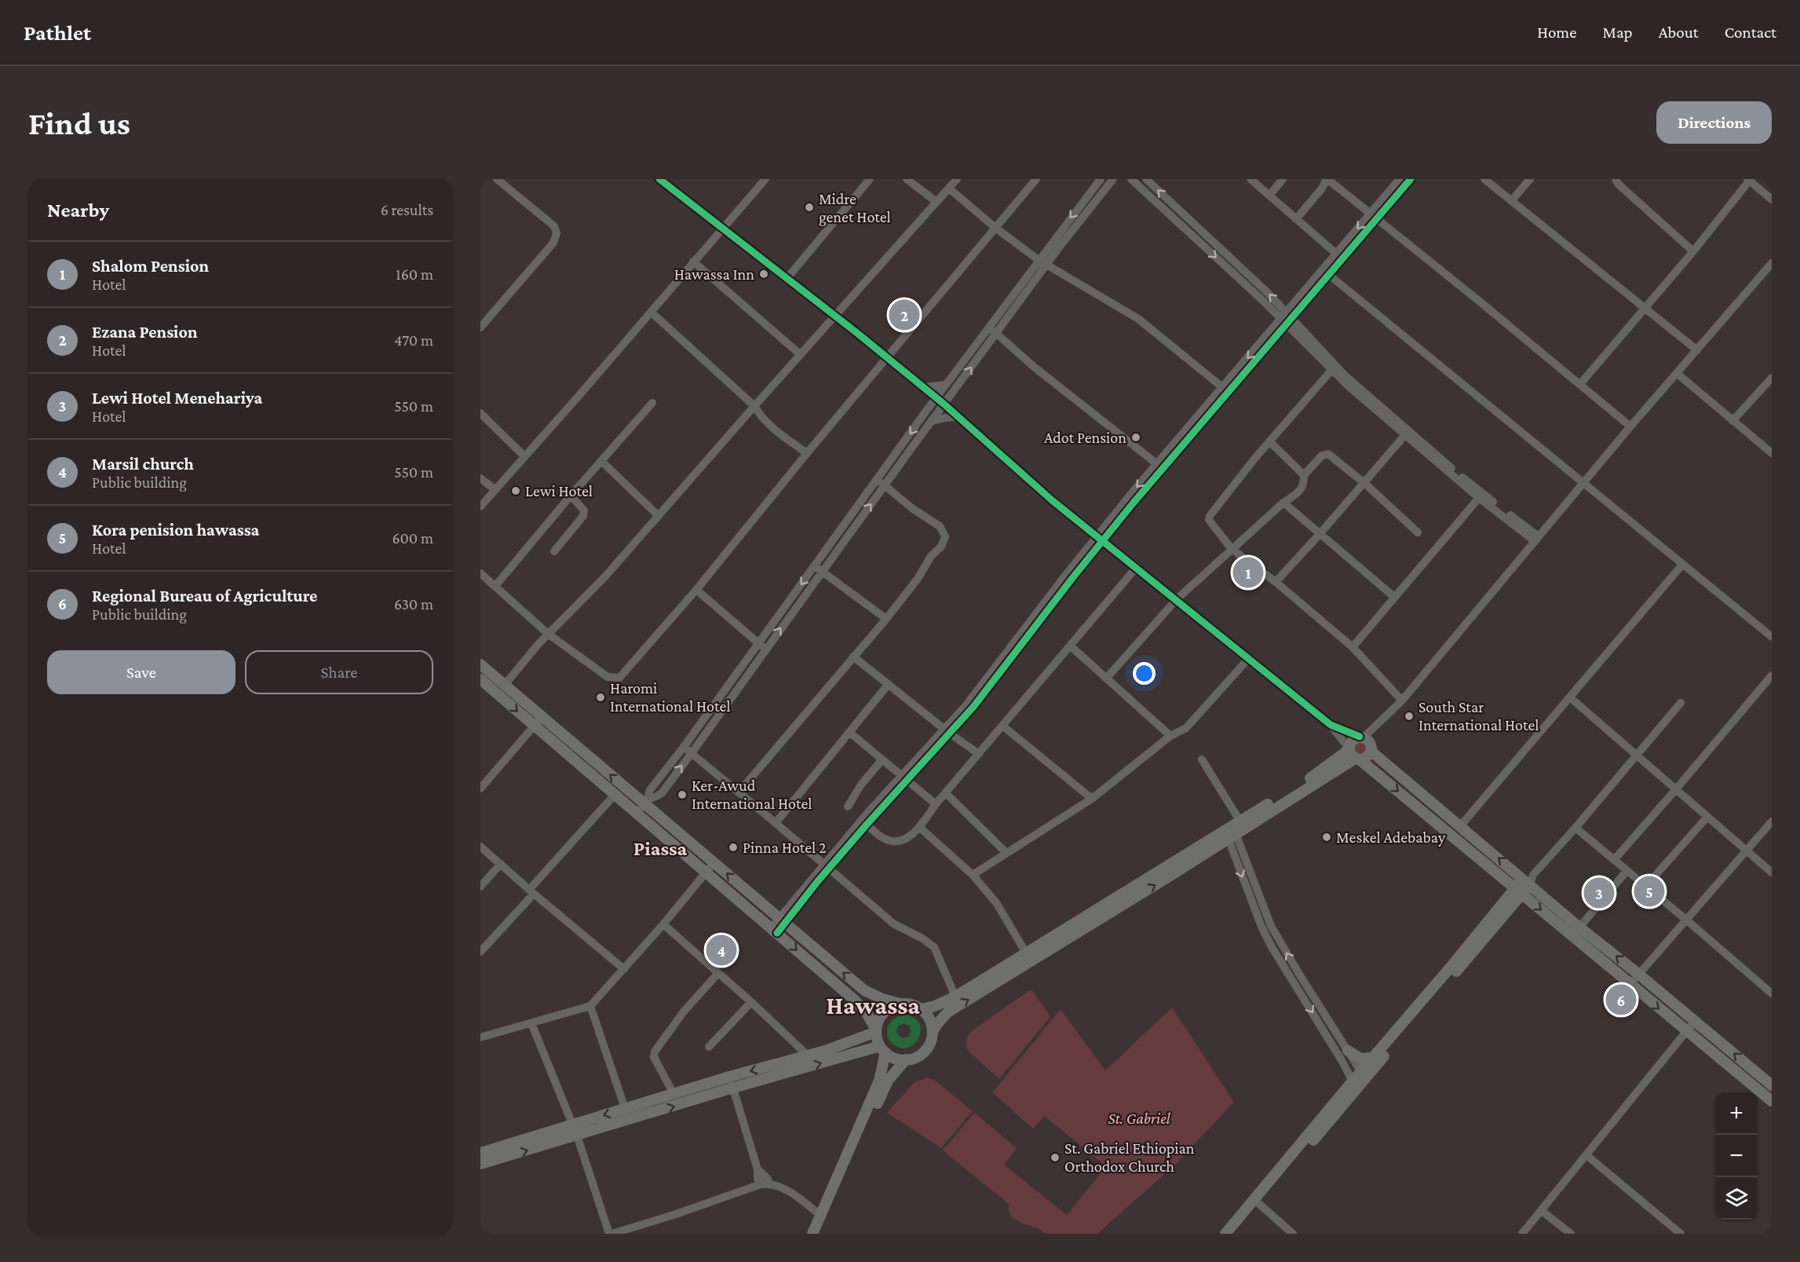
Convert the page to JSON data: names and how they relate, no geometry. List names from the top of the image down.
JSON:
{
  "districts": ["Piassa", "Hawassa"],
  "parks": ["St. Gabriel"],
  "places": [
    "Midre genet Hotel",
    "Hawassa Inn",
    "Adot Pension",
    "Lewi Hotel",
    "Haromi International Hotel",
    "South Star International Hotel",
    "Ker-Awud International Hotel",
    "Meskel Adebabay",
    "Pinna Hotel 2",
    "St. Gabriel Ethiopian Orthodox Church"
  ],
  "page": {
    "header": "Pathlet",
    "nav": [
      "Home",
      "Map",
      "About",
      "Contact"
    ],
    "buttons": [
      "Directions",
      ["Save", "Share"]
    ],
    "title": "Find us",
    "heading": ["Nearby", "6 results"],
    "list": [
      {
        "mark": "1",
        "name": "Shalom Pension",
        "note": "Hotel",
        "value": "160 m"
      },
      {
        "mark": "2",
        "name": "Ezana Pension",
        "note": "Hotel",
        "value": "470 m"
      },
      {
        "mark": "3",
        "name": "Lewi Hotel Menehariya",
        "note": "Hotel",
        "value": "550 m"
      },
      {
        "mark": "4",
        "name": "Marsil church",
        "note": "Public building",
        "value": "550 m"
      },
      {
        "mark": "5",
        "name": "Kora penision hawassa",
        "note": "Hotel",
        "value": "600 m"
      },
      {
        "mark": "6",
        "name": "Regional Bureau of Agriculture",
        "note": "Public building",
        "value": "630 m"
      }
    ],
    "pins": [
      "2",
      "1",
      "5",
      "3",
      "4",
      "6"
    ],
    "map_buttons": ["+", "−"]
  }
}
